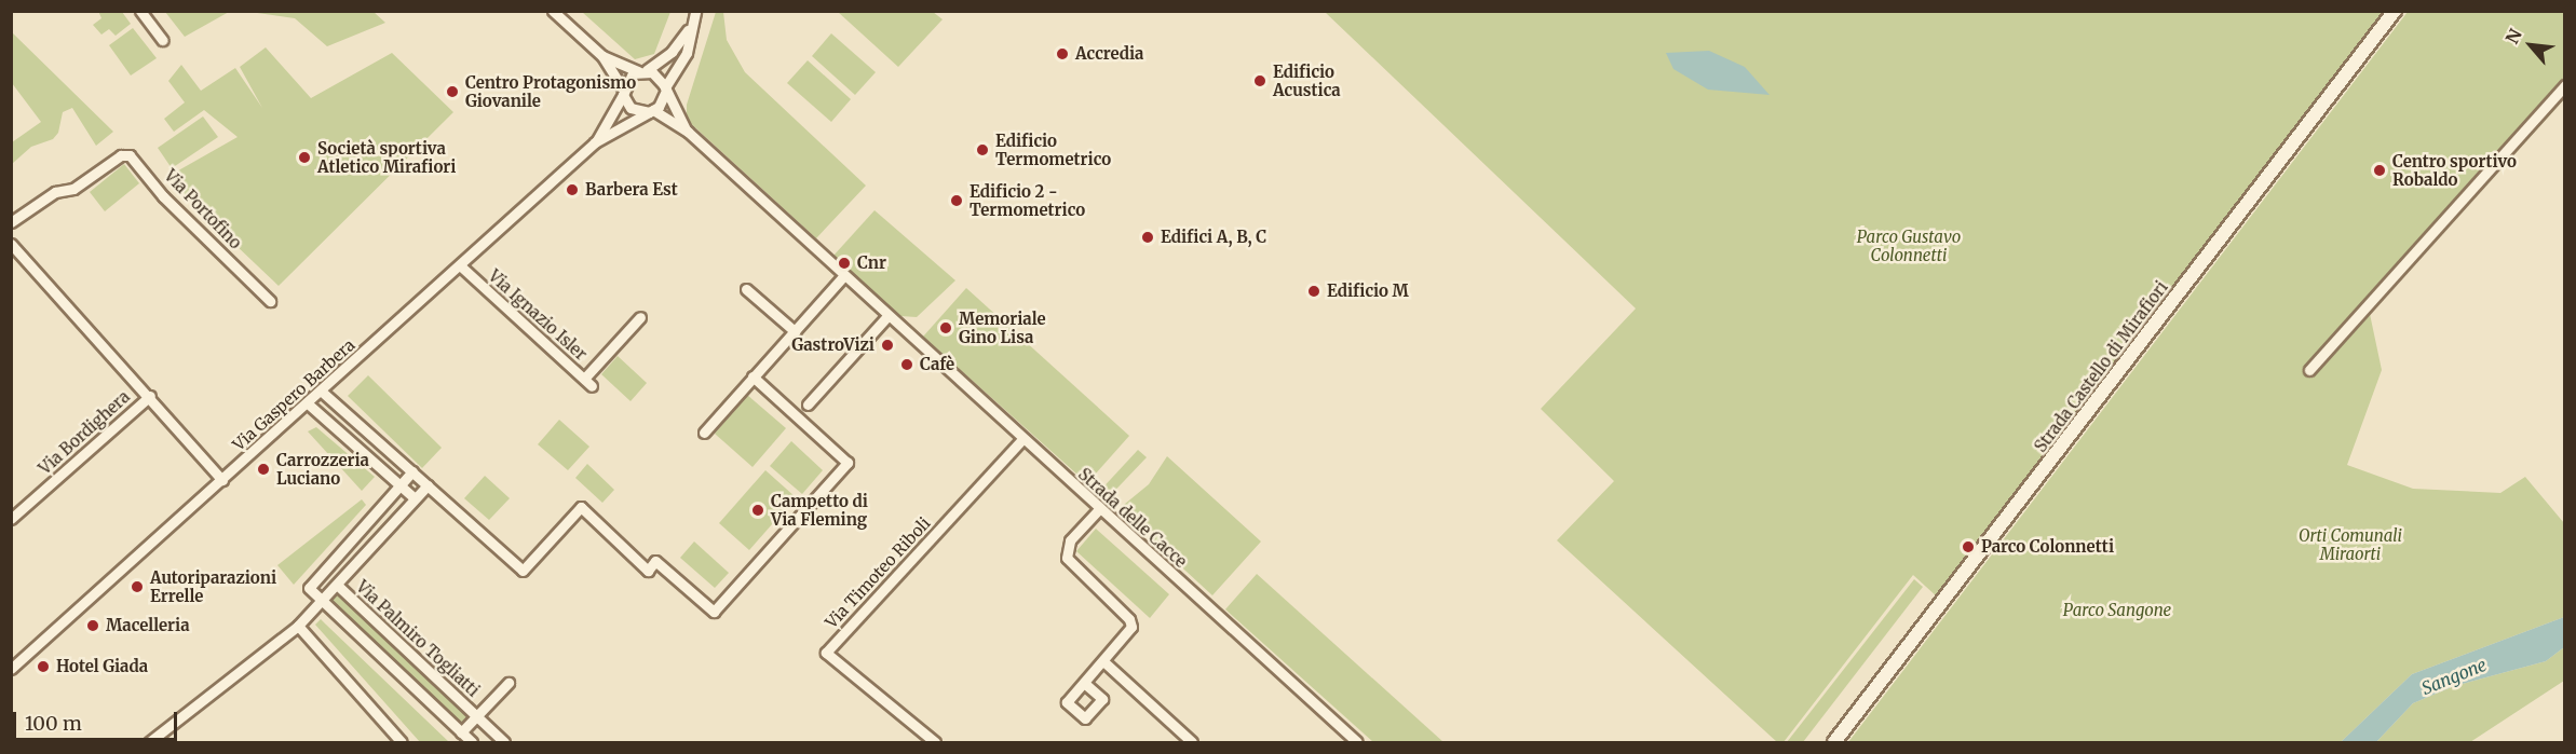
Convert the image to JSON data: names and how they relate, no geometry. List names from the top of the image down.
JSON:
{
  "streets": {
    "street": [
      "Via Portofino",
      "Via Ignazio Isler",
      "Strada Castello di Mirafiori",
      "Via Gaspero Barbera",
      "Via Bordighera",
      "Strada delle Cacce",
      "Via Timoteo Riboli",
      "Via Palmiro Togliatti"
    ]
  },
  "crossings": [
    ["Via Ignazio Isler", "Via Gaspero Barbera"],
    ["Via Gaspero Barbera", "Strada delle Cacce"],
    ["Strada delle Cacce", "Via Timoteo Riboli"]
  ],
  "water": ["Sangone"],
  "parks": ["Parco Gustavo Colonnetti", "Orti Comunali Miraorti", "Parco Sangone"],
  "places": [
    "Accredia",
    "Edificio Acustica",
    "Centro Protagonismo Giovanile",
    "Edificio Termometrico",
    "Società sportiva Atletico Mirafiori",
    "Centro sportivo Robaldo",
    "Barbera Est",
    "Edificio 2 - Termometrico",
    "Edifici A, B, C",
    "Cnr",
    "Edificio M",
    "Memoriale Gino Lisa",
    "GastroVizi",
    "Cafè",
    "Carrozzeria Luciano",
    "Campetto di Via Fleming",
    "Parco Colonnetti",
    "Autoriparazioni Errelle",
    "Macelleria",
    "Hotel Giada"
  ],
  "scale_bar": "100 m",
  "north": "top left"
}
